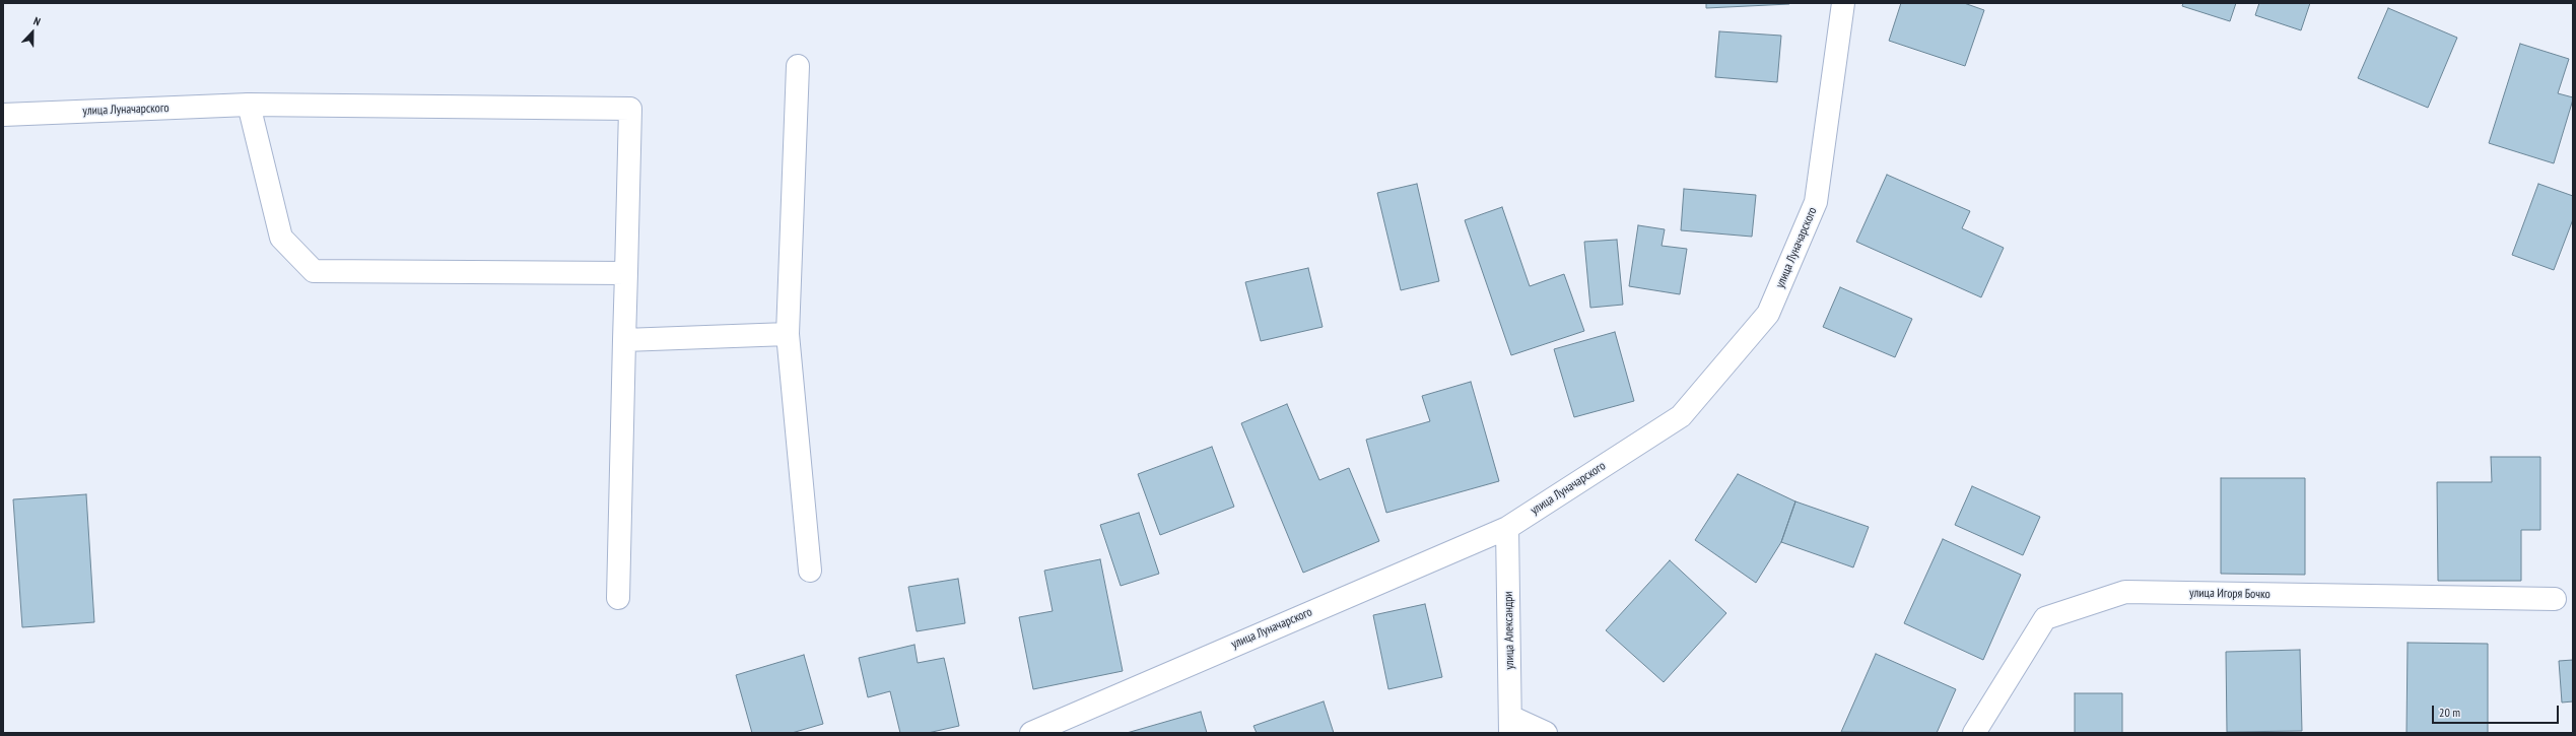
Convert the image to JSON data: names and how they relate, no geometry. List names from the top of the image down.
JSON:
{
  "streets": {
    "street": ["улица Луначарского", "улица Игоря Бочко", "улица Александри"]
  },
  "crossings": [
    ["улица Луначарского", "улица Александри"]
  ],
  "scale_bar": "20 m",
  "north": "top"
}
